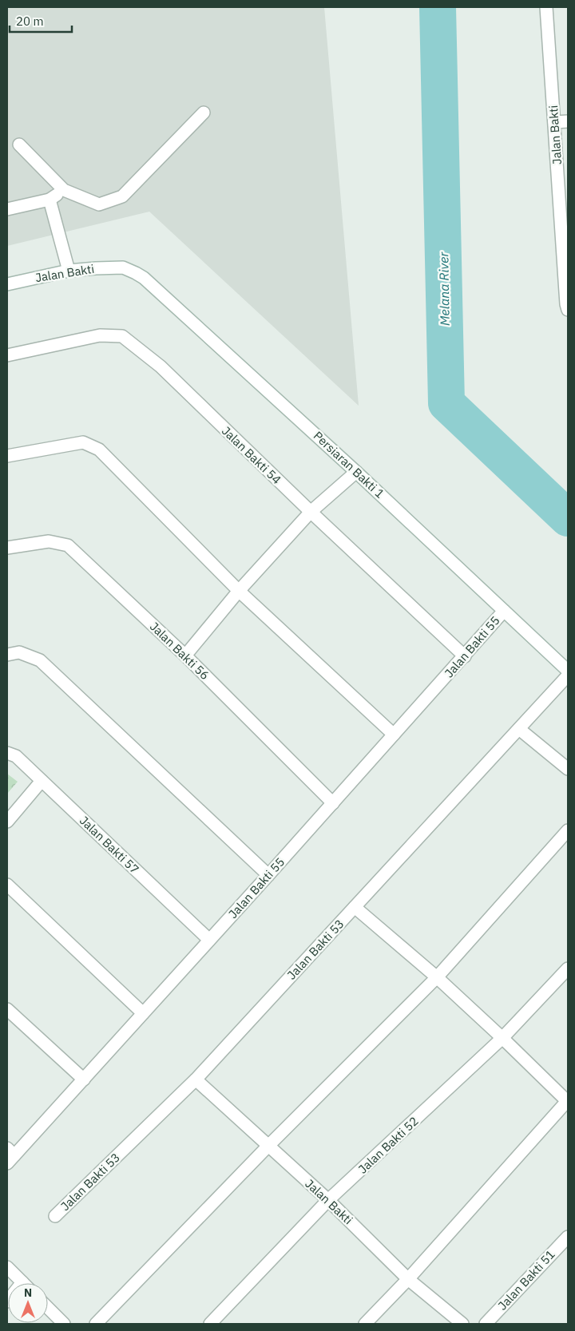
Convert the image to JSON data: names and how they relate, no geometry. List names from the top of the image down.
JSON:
{
  "streets": {
    "street": [
      "Jalan Bakti",
      "Jalan Bakti 54",
      "Persiaran Bakti 1",
      "Jalan Bakti 55",
      "Jalan Bakti 56",
      "Jalan Bakti 57",
      "Jalan Bakti 53",
      "Jalan Bakti 52",
      "Jalan Bakti 51"
    ]
  },
  "crossings": [
    ["Jalan Bakti", "Persiaran Bakti 1"],
    ["Jalan Bakti", "Jalan Bakti 53"],
    ["Jalan Bakti", "Jalan Bakti 52"],
    ["Jalan Bakti 54", "Jalan Bakti 55"],
    ["Persiaran Bakti 1", "Jalan Bakti 55"],
    ["Jalan Bakti 55", "Jalan Bakti 56"],
    ["Jalan Bakti 55", "Jalan Bakti 57"]
  ],
  "water": ["Melana River"],
  "scale_bar": "20 m",
  "north": "top"
}
